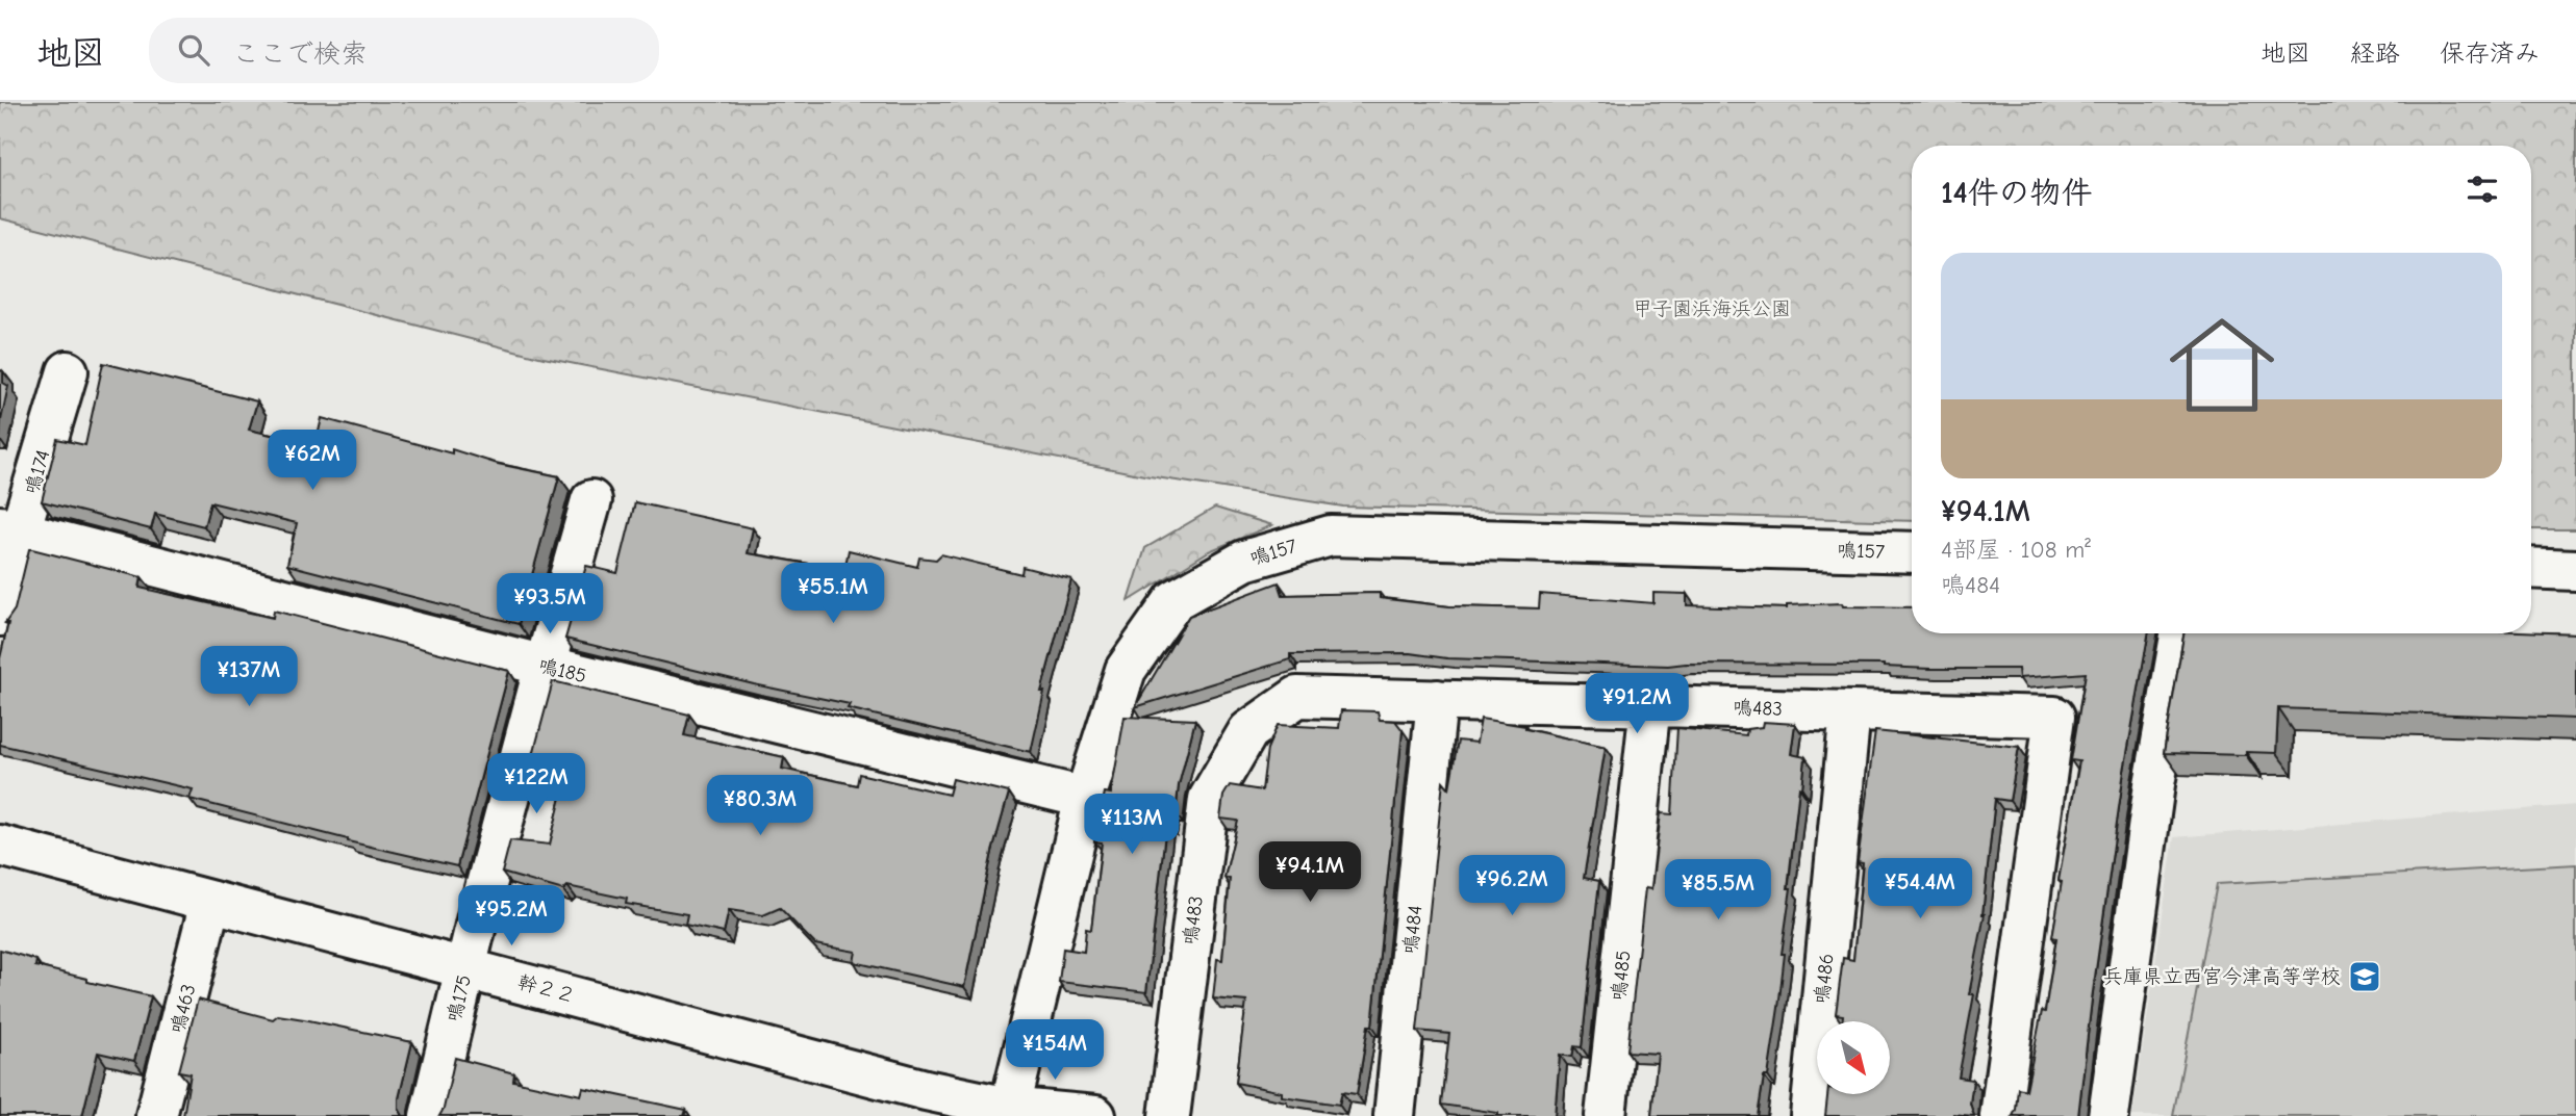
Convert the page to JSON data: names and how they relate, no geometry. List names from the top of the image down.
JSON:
{
  "streets": {
    "street": [
      "鳴174",
      "鳴157",
      "鳴185",
      "鳴483",
      "鳴484",
      "鳴485",
      "鳴486",
      "幹２２",
      "鳴175",
      "鳴463"
    ]
  },
  "crossings": [
    ["鳴174", "鳴185"],
    ["鳴157", "鳴185"],
    ["鳴157", "幹２２"],
    ["鳴185", "鳴175"],
    ["鳴483", "鳴484"],
    ["鳴483", "鳴485"],
    ["鳴483", "鳴486"],
    ["幹２２", "鳴175"],
    ["幹２２", "鳴463"]
  ],
  "parks": ["甲子園浜海浜公園"],
  "places": {
    "school or university": ["兵庫県立西宮今津高等学校"]
  },
  "north": "bottom right",
  "page": {
    "header": "地図",
    "search": "ここで検索",
    "nav": ["地図", "経路", "保存済み"],
    "heading": "14件の物件",
    "list": [
      {
        "name": "¥94.1M",
        "note": "4部屋 · 108 m² · 鳴484"
      }
    ],
    "price": [
      "¥62M",
      "¥55.1M",
      "¥93.5M",
      "¥137M",
      "¥91.2M",
      "¥122M",
      "¥80.3M",
      "¥113M",
      "¥94.1M",
      "¥96.2M",
      "¥54.4M",
      "¥85.5M",
      "¥95.2M",
      "¥154M"
    ]
  }
}
